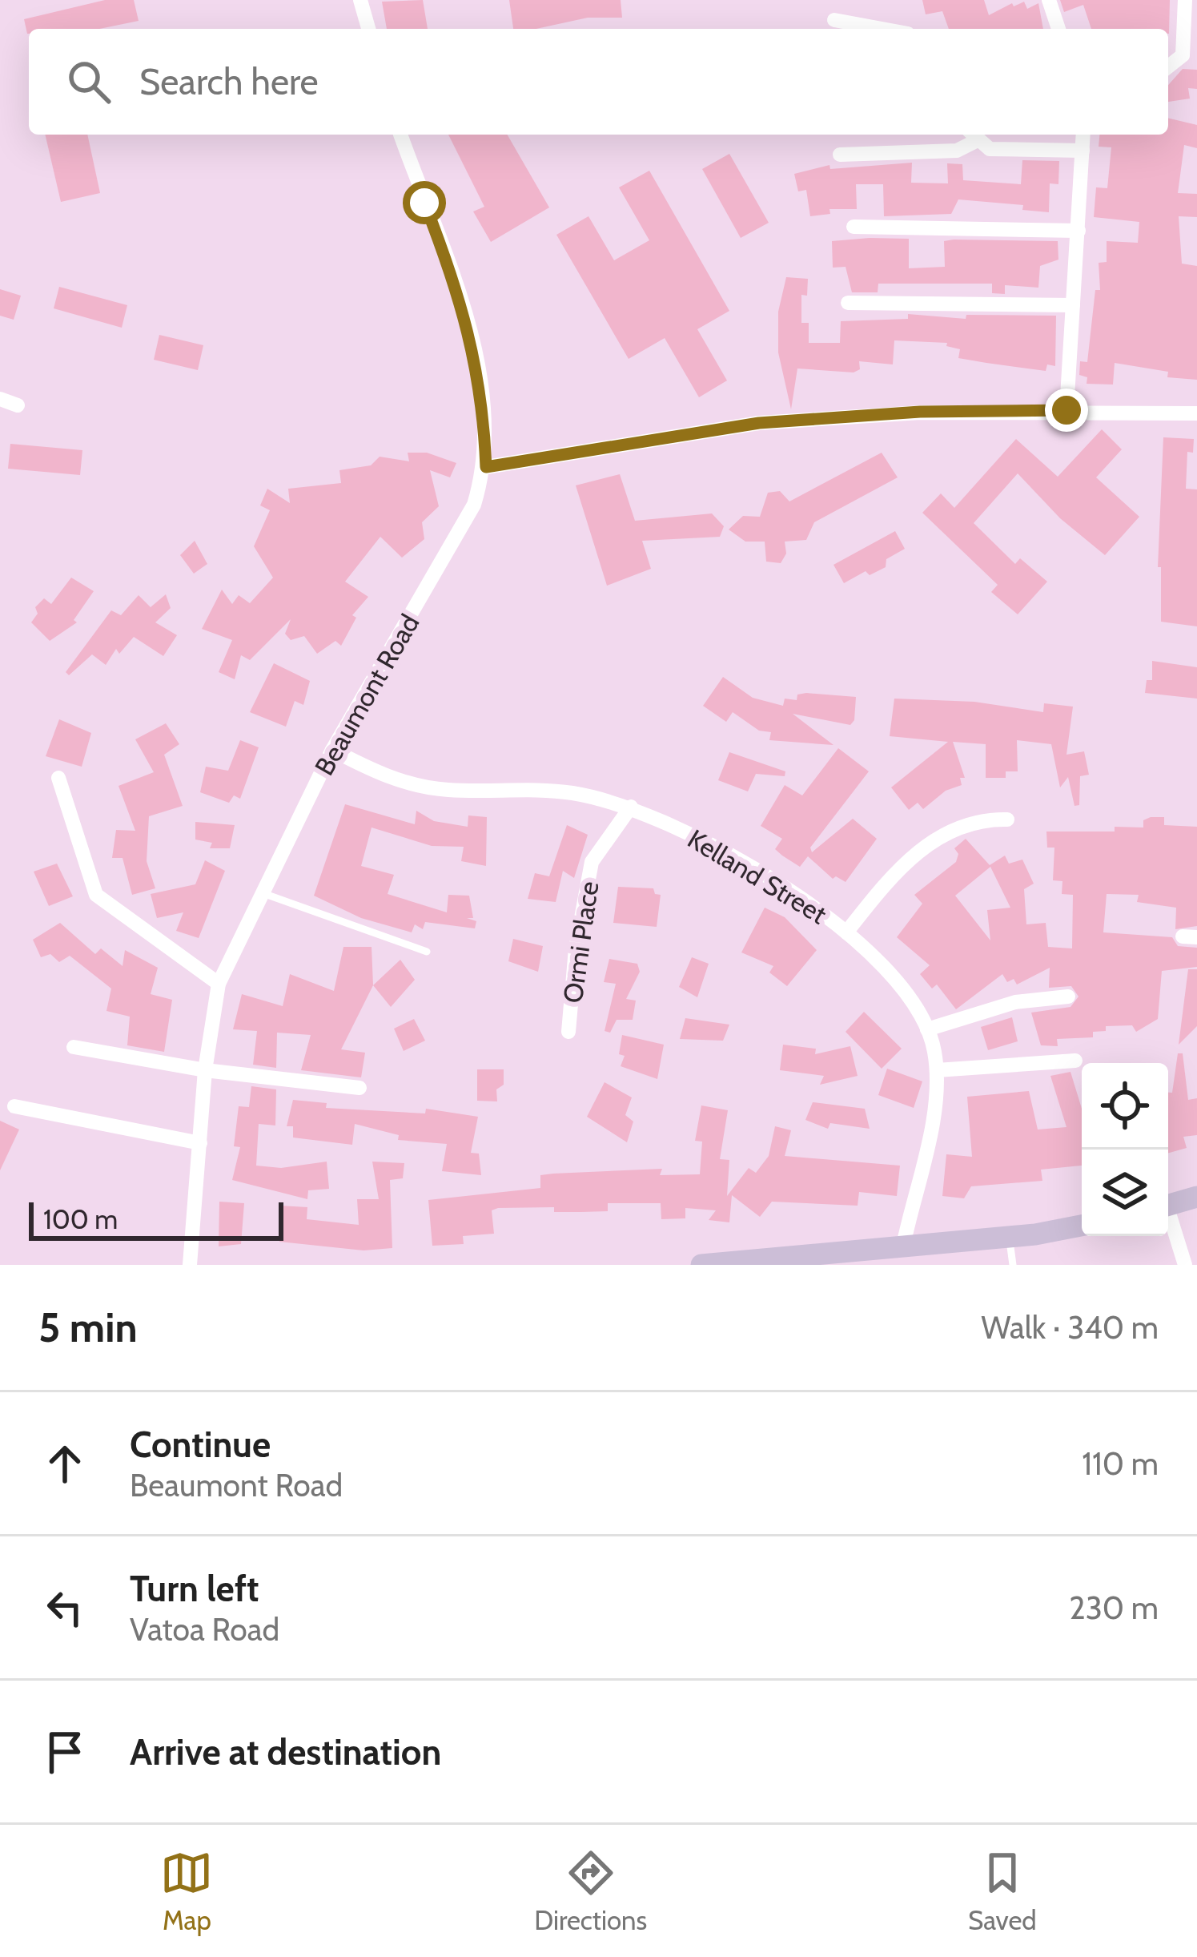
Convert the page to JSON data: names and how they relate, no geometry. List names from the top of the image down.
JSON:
{
  "streets": {
    "street": ["Beaumont Road", "Kelland Street", "Ormi Place"]
  },
  "crossings": [
    ["Beaumont Road", "Kelland Street"],
    ["Kelland Street", "Ormi Place"]
  ],
  "scale_bar": "100 m",
  "page": {
    "search": "Search here",
    "scale": "100 m",
    "heading": ["5 min", "Walk · 340 m"],
    "list": [
      ["Continue", "Beaumont Road", "110 m"],
      ["Turn left", "Vatoa Road", "230 m"],
      "Arrive at destination"
    ],
    "nav": ["Map", "Directions", "Saved"]
  }
}
